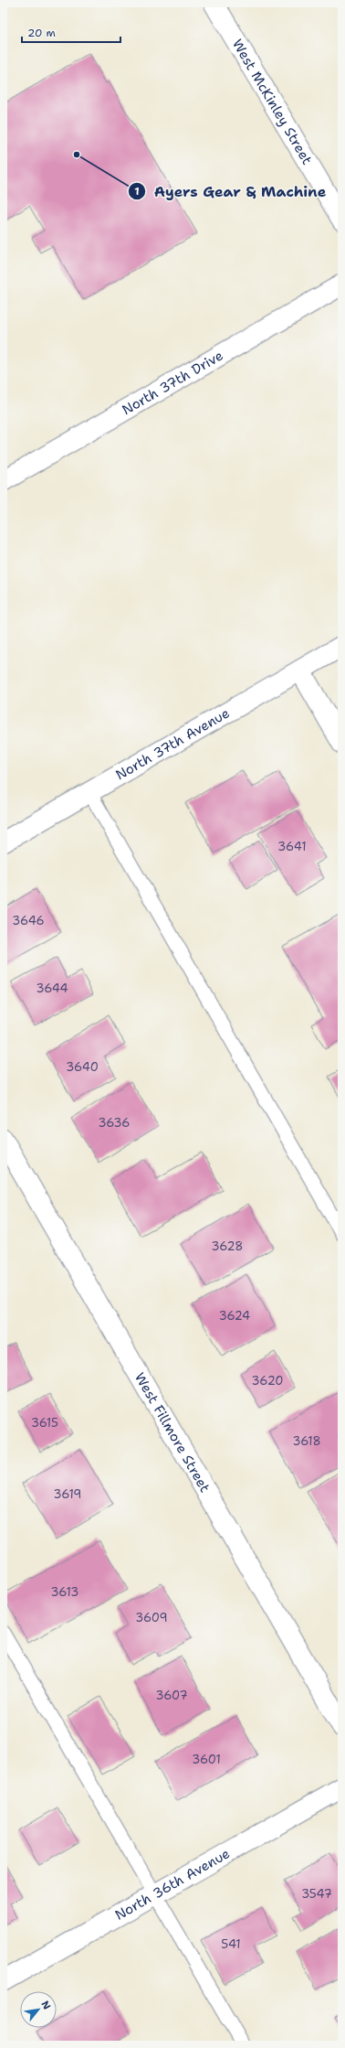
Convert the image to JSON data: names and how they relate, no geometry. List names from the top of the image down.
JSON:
{
  "streets": {
    "street": [
      "West McKinley Street",
      "North 37th Drive",
      "North 37th Avenue",
      "West Fillmore Street",
      "North 36th Avenue"
    ]
  },
  "places": ["Ayers Gear & Machine"],
  "house_numbers": [
    "3641",
    "3646",
    "3644",
    "3640",
    "3636",
    "3628",
    "3624",
    "3620",
    "3615",
    "3618",
    "3619",
    "3613",
    "3609",
    "3607",
    "3601",
    "3547",
    "541"
  ],
  "scale_bar": "20 m",
  "north": "top right"
}
